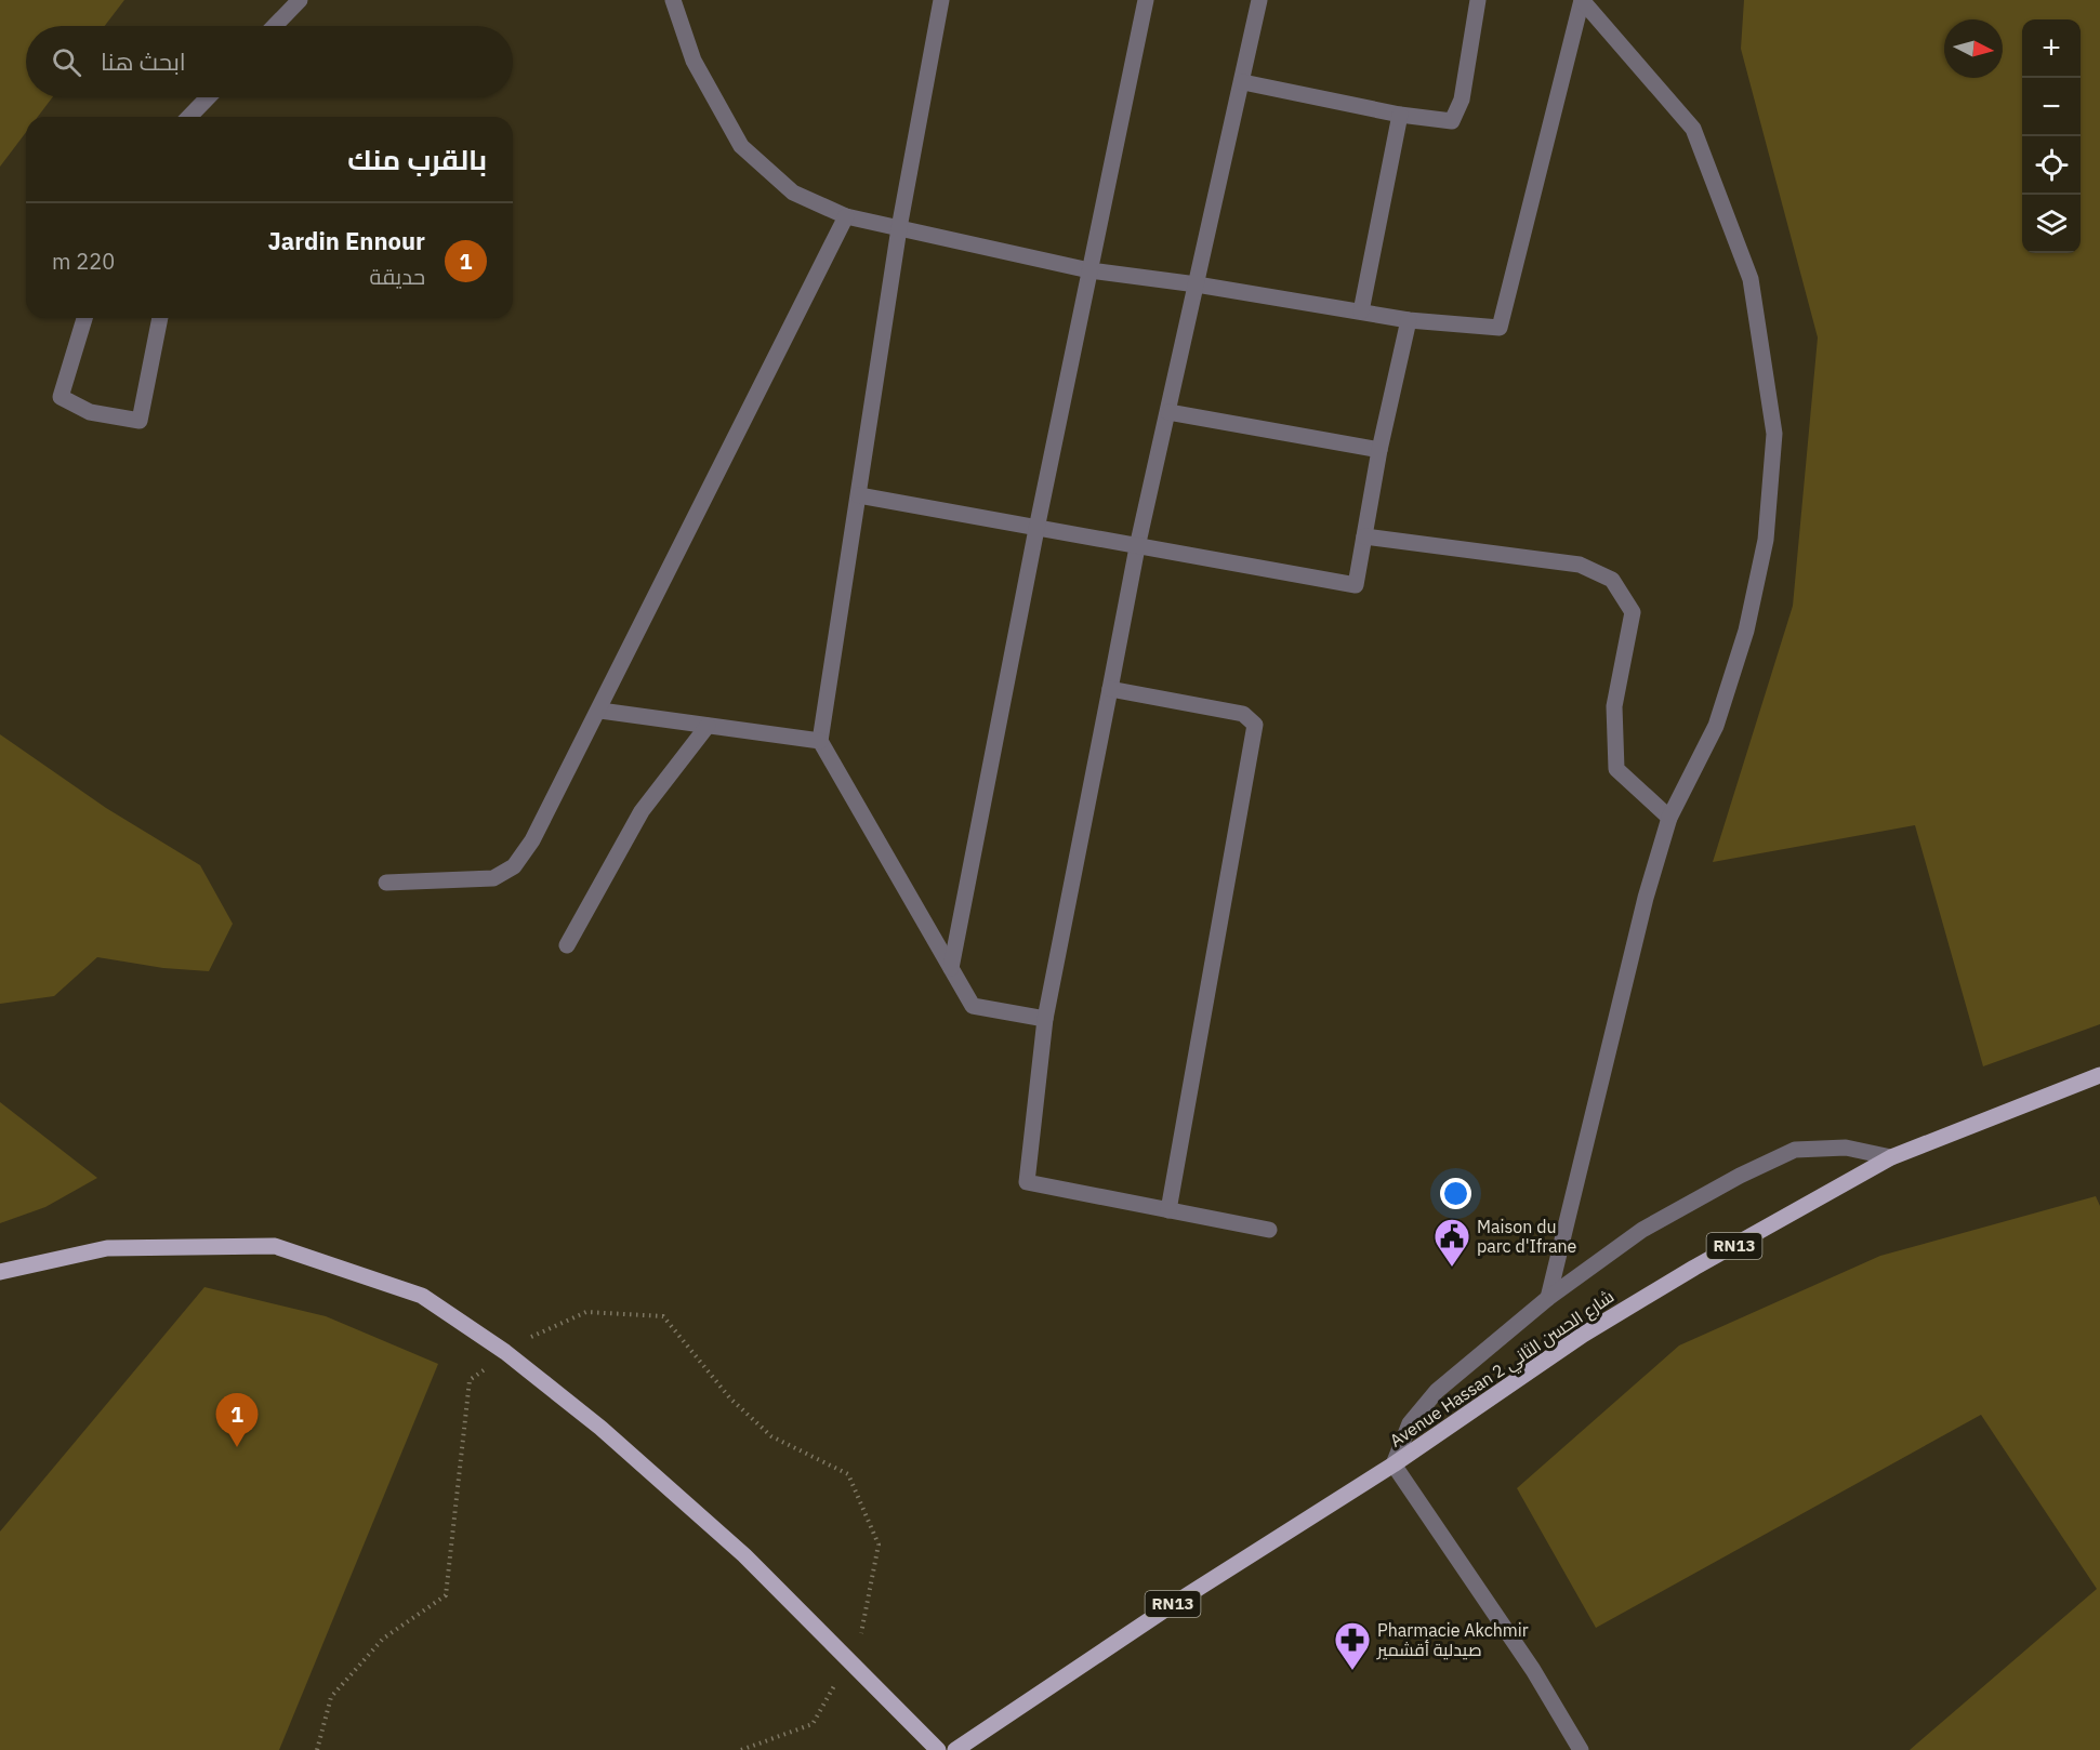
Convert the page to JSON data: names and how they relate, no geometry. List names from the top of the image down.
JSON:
{
  "streets": {
    "main road": ["RN13", "Avenue Hassan 2 شارع الحسن الثاني"]
  },
  "places": {
    "public building": ["Maison du parc d'Ifrane"],
    "pharmacy": ["Pharmacie Akchmir صيدلية أقشمير"]
  },
  "north": "right",
  "page": {
    "map_buttons": ["+", "−"],
    "search": "ابحث هنا",
    "heading": "بالقرب منك",
    "list": [
      {
        "mark": "1",
        "name": "Jardin Ennour",
        "note": "حديقة",
        "value": "220 m"
      }
    ],
    "pins": "1"
  }
}
